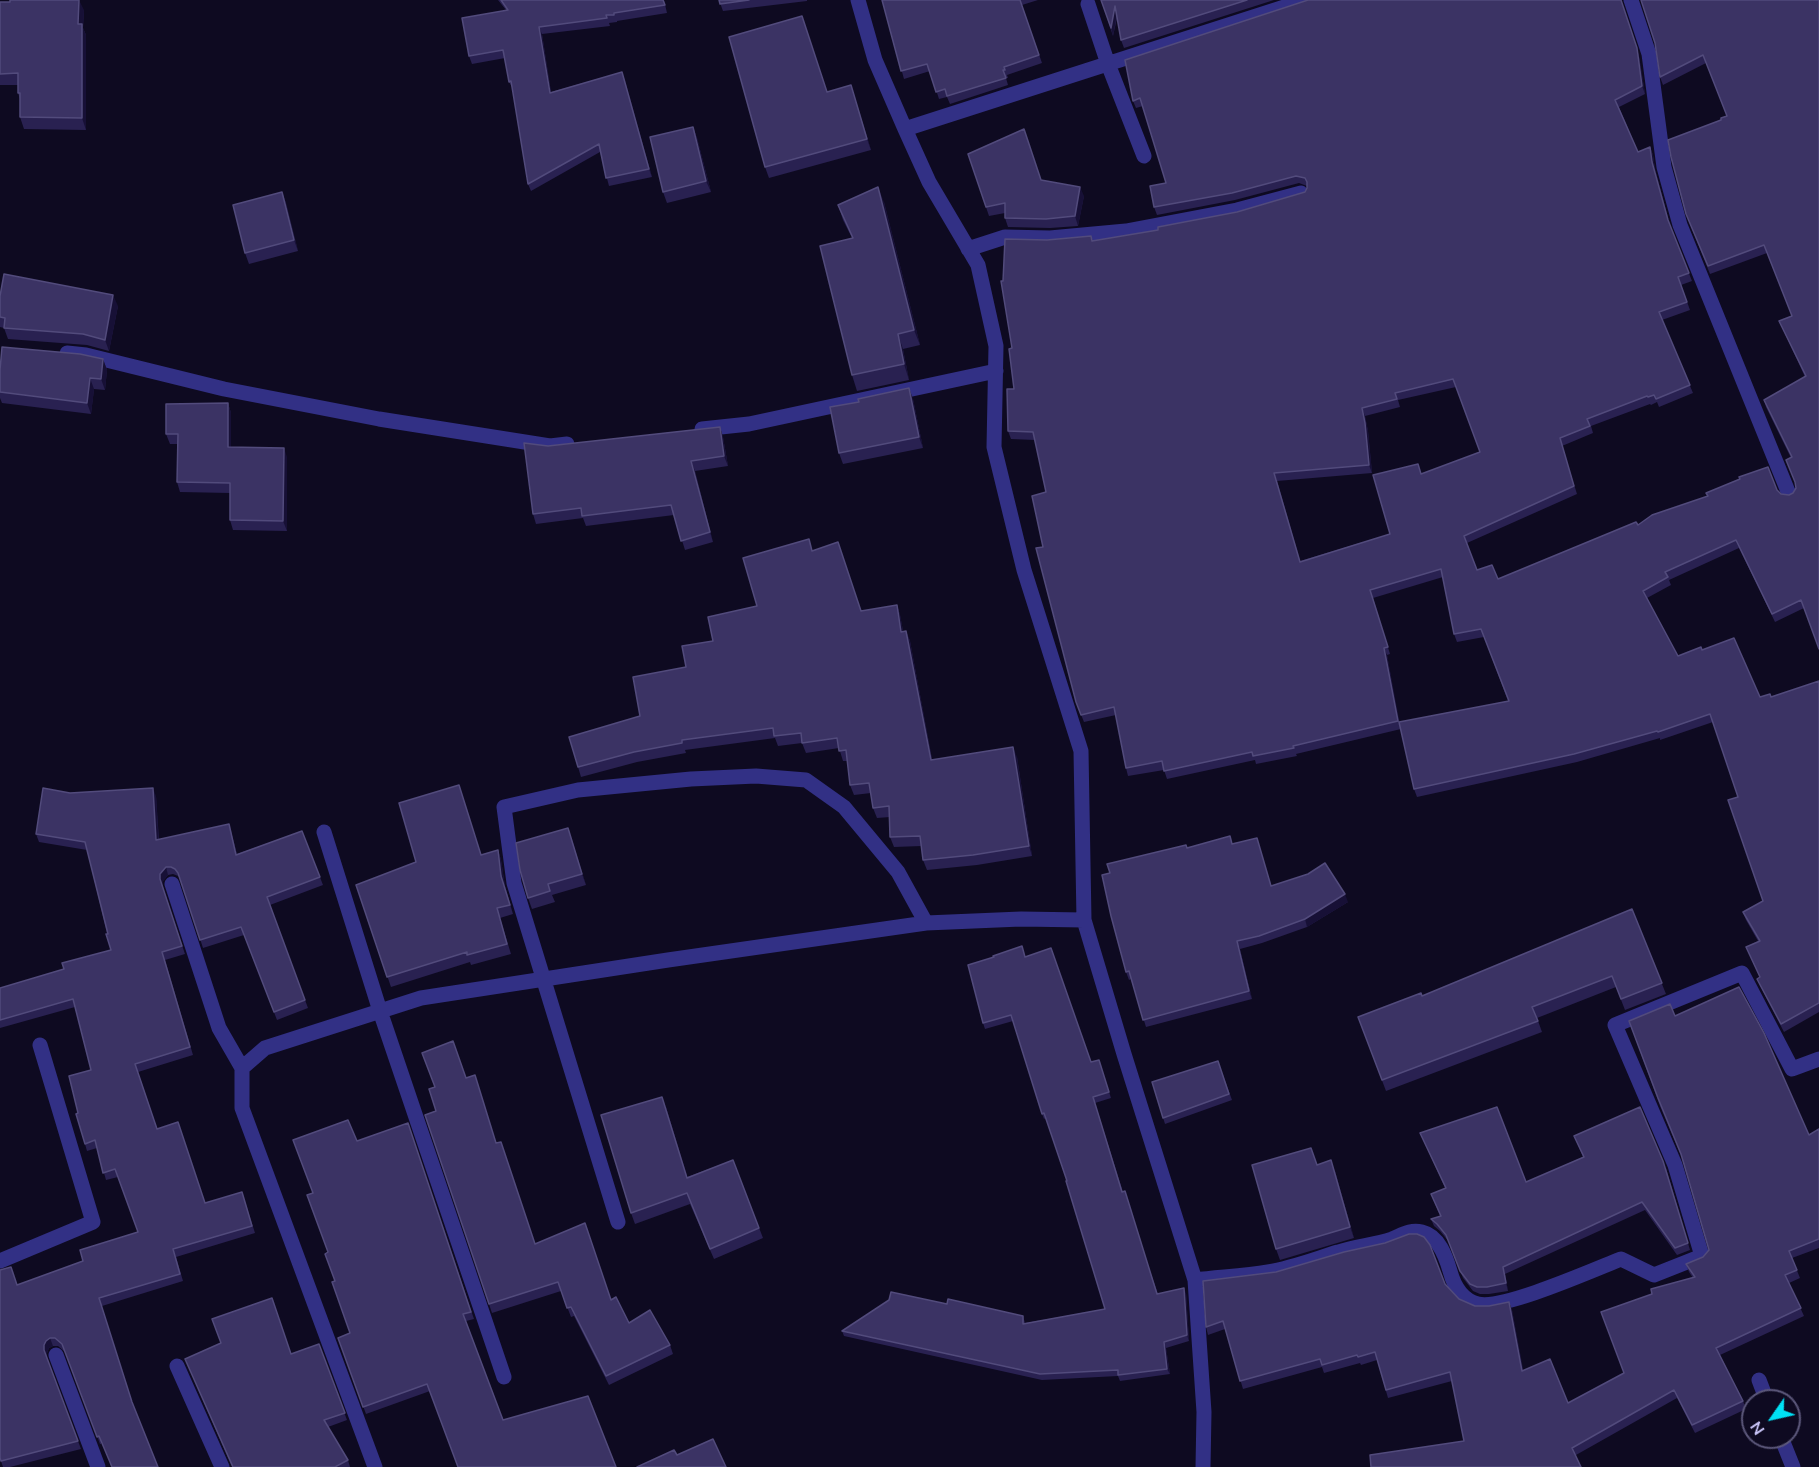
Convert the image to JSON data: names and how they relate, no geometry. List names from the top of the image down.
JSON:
{
  "north": "bottom left"
}
